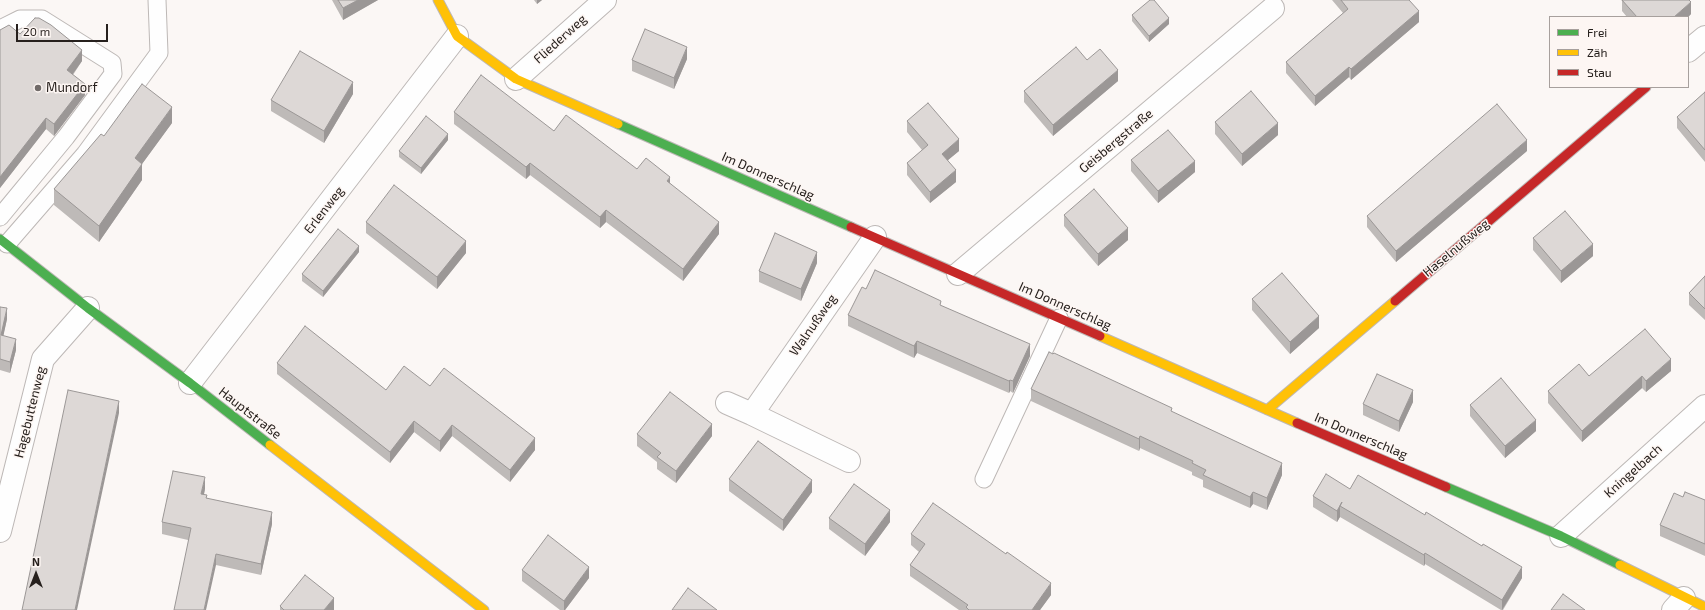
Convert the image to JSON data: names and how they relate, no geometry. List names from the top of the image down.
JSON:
{
  "streets": {
    "street": [
      "Fliederweg",
      "Geisbergstraße",
      "Im Donnerschlag",
      "Erlenweg",
      "Haselnußweg",
      "Walnußweg",
      "Hagebuttenweg",
      "Hauptstraße",
      "Kningelbach"
    ]
  },
  "crossings": [
    ["Fliederweg", "Im Donnerschlag"],
    ["Geisbergstraße", "Im Donnerschlag"],
    ["Im Donnerschlag", "Erlenweg"],
    ["Im Donnerschlag", "Haselnußweg"],
    ["Im Donnerschlag", "Walnußweg"],
    ["Im Donnerschlag", "Kningelbach"],
    ["Erlenweg", "Hauptstraße"],
    ["Hagebuttenweg", "Hauptstraße"]
  ],
  "places": ["Mundorf"],
  "legend": ["Frei", "Zäh", "Stau"],
  "scale_bar": "20 m",
  "north": "top"
}
